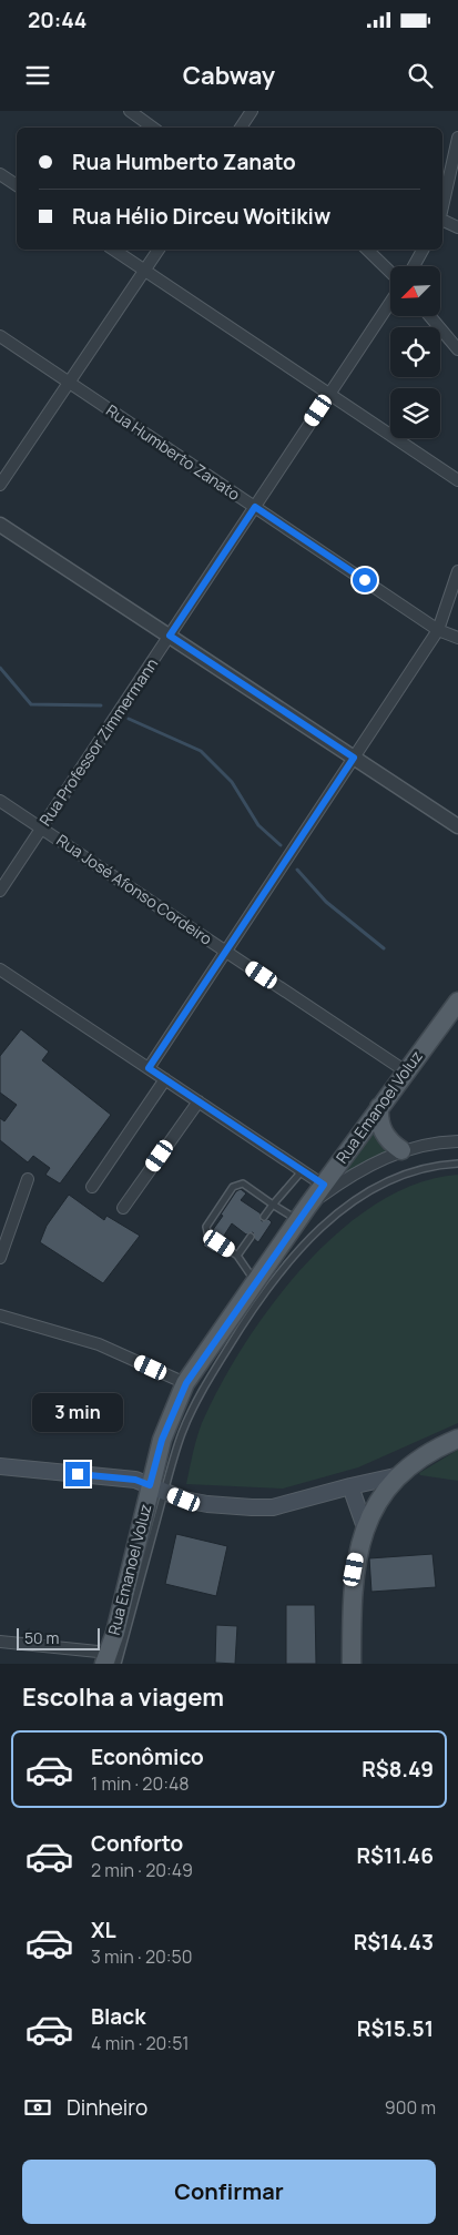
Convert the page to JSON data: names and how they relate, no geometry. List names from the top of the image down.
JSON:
{
  "streets": {
    "main road": ["Rua Emanoel Voluz"],
    "street": ["Rua Humberto Zanato", "Rua Professor Zimmermann", "Rua José Afonso Cordeiro"]
  },
  "crossings": [
    ["Rua Humberto Zanato", "Rua Professor Zimmermann"],
    ["Rua Professor Zimmermann", "Rua José Afonso Cordeiro"],
    ["Rua José Afonso Cordeiro", "Rua Emanoel Voluz"]
  ],
  "scale_bar": "50 m",
  "north": "bottom left",
  "page": {
    "status": "20:44",
    "header": "Cabway",
    "banner": ["Rua Humberto Zanato", "Rua Hélio Dirceu Woitikiw"],
    "bubble": "3 min",
    "scale": "50 m",
    "heading": "Escolha a viagem",
    "list": [
      {
        "name": "Econômico",
        "note": "1 min · 20:48",
        "value": "R$8.49"
      },
      {
        "name": "Conforto",
        "note": "2 min · 20:49",
        "value": "R$11.46"
      },
      {
        "name": "XL",
        "note": "3 min · 20:50",
        "value": "R$14.43"
      },
      {
        "name": "Black",
        "note": "4 min · 20:51",
        "value": "R$15.51"
      }
    ],
    "pay": ["Dinheiro", "900 m"],
    "buttons": "Confirmar"
  }
}
